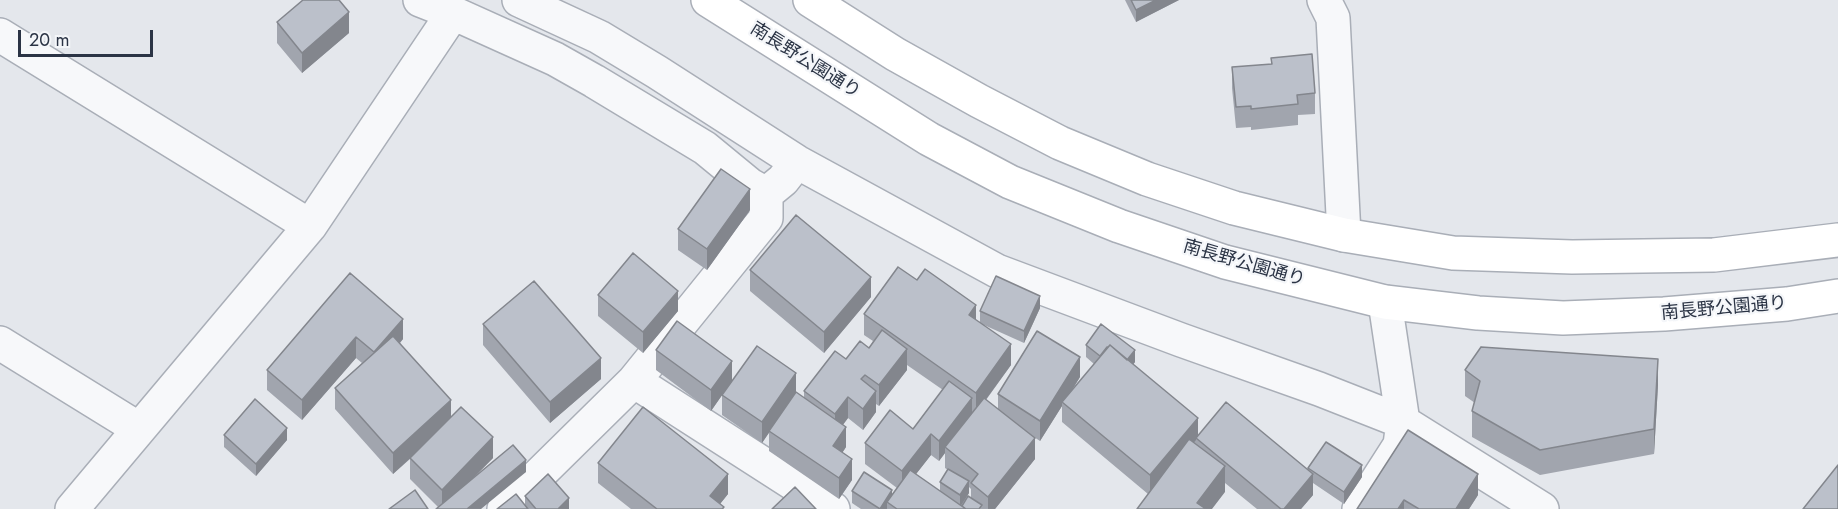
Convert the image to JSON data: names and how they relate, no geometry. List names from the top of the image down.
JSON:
{
  "streets": {
    "street": ["南長野公園通り"]
  },
  "scale_bar": "20 m"
}
